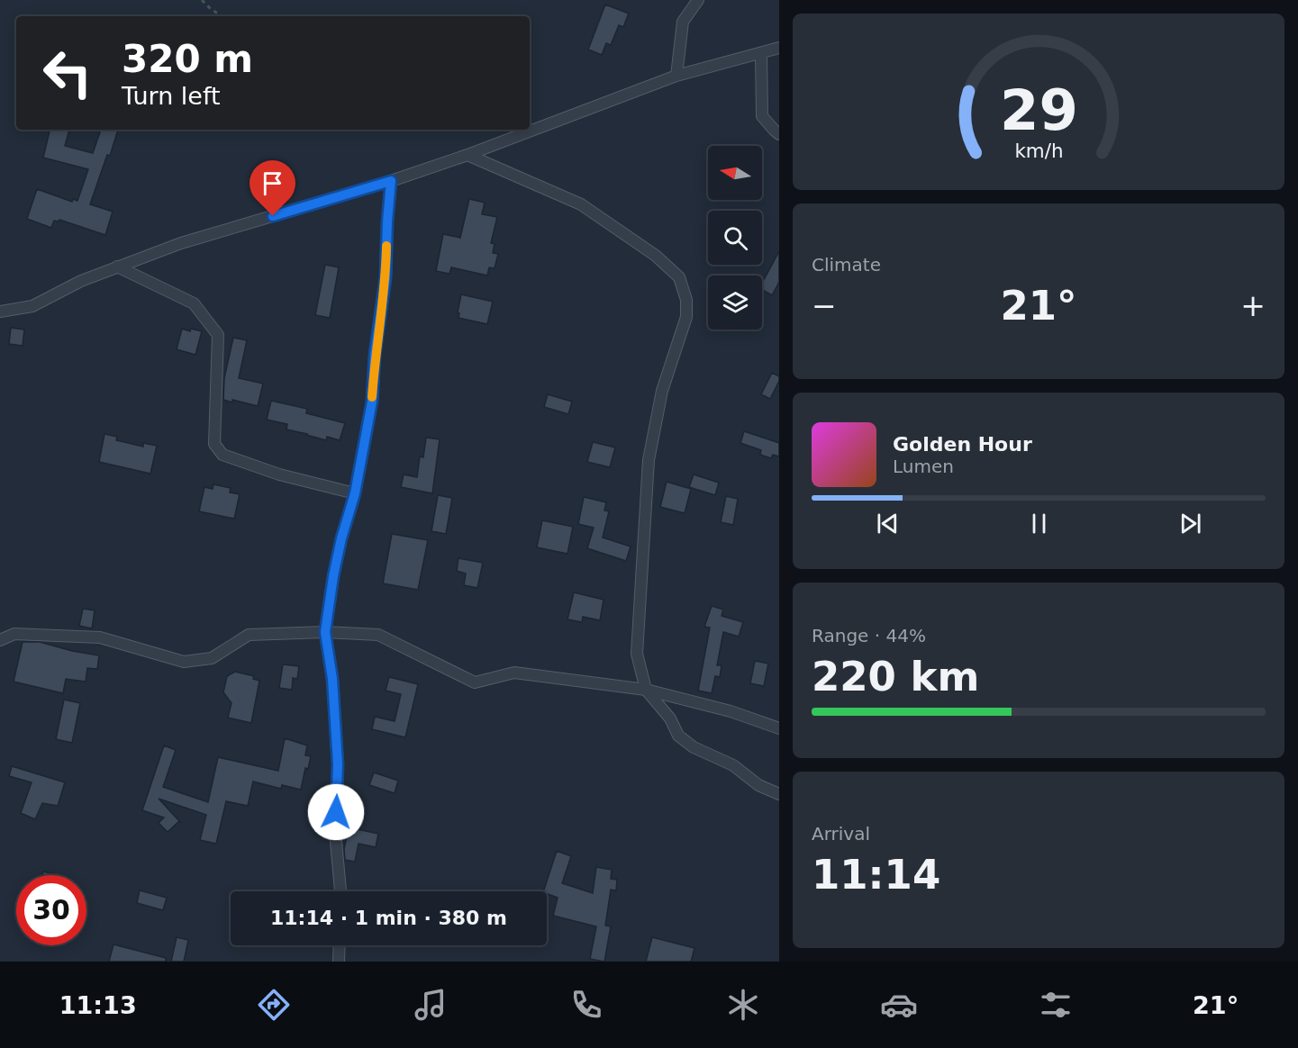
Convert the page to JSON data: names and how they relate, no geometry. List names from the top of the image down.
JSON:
{
  "north": "left",
  "page": {
    "turn": ["320 m", "Turn left"],
    "tile": [
      "Climate",
      ["Range · 44%", "220 km"],
      ["Arrival", "11:14"]
    ],
    "heat": ["−", "21°", "+"],
    "song": ["Golden Hour", "Lumen"],
    "limit": "30",
    "trip": "11:14 · 1 min · 380 m",
    "tabs": ["11:13", "21°"],
    "gauge": ["29", "km/h"]
  }
}
